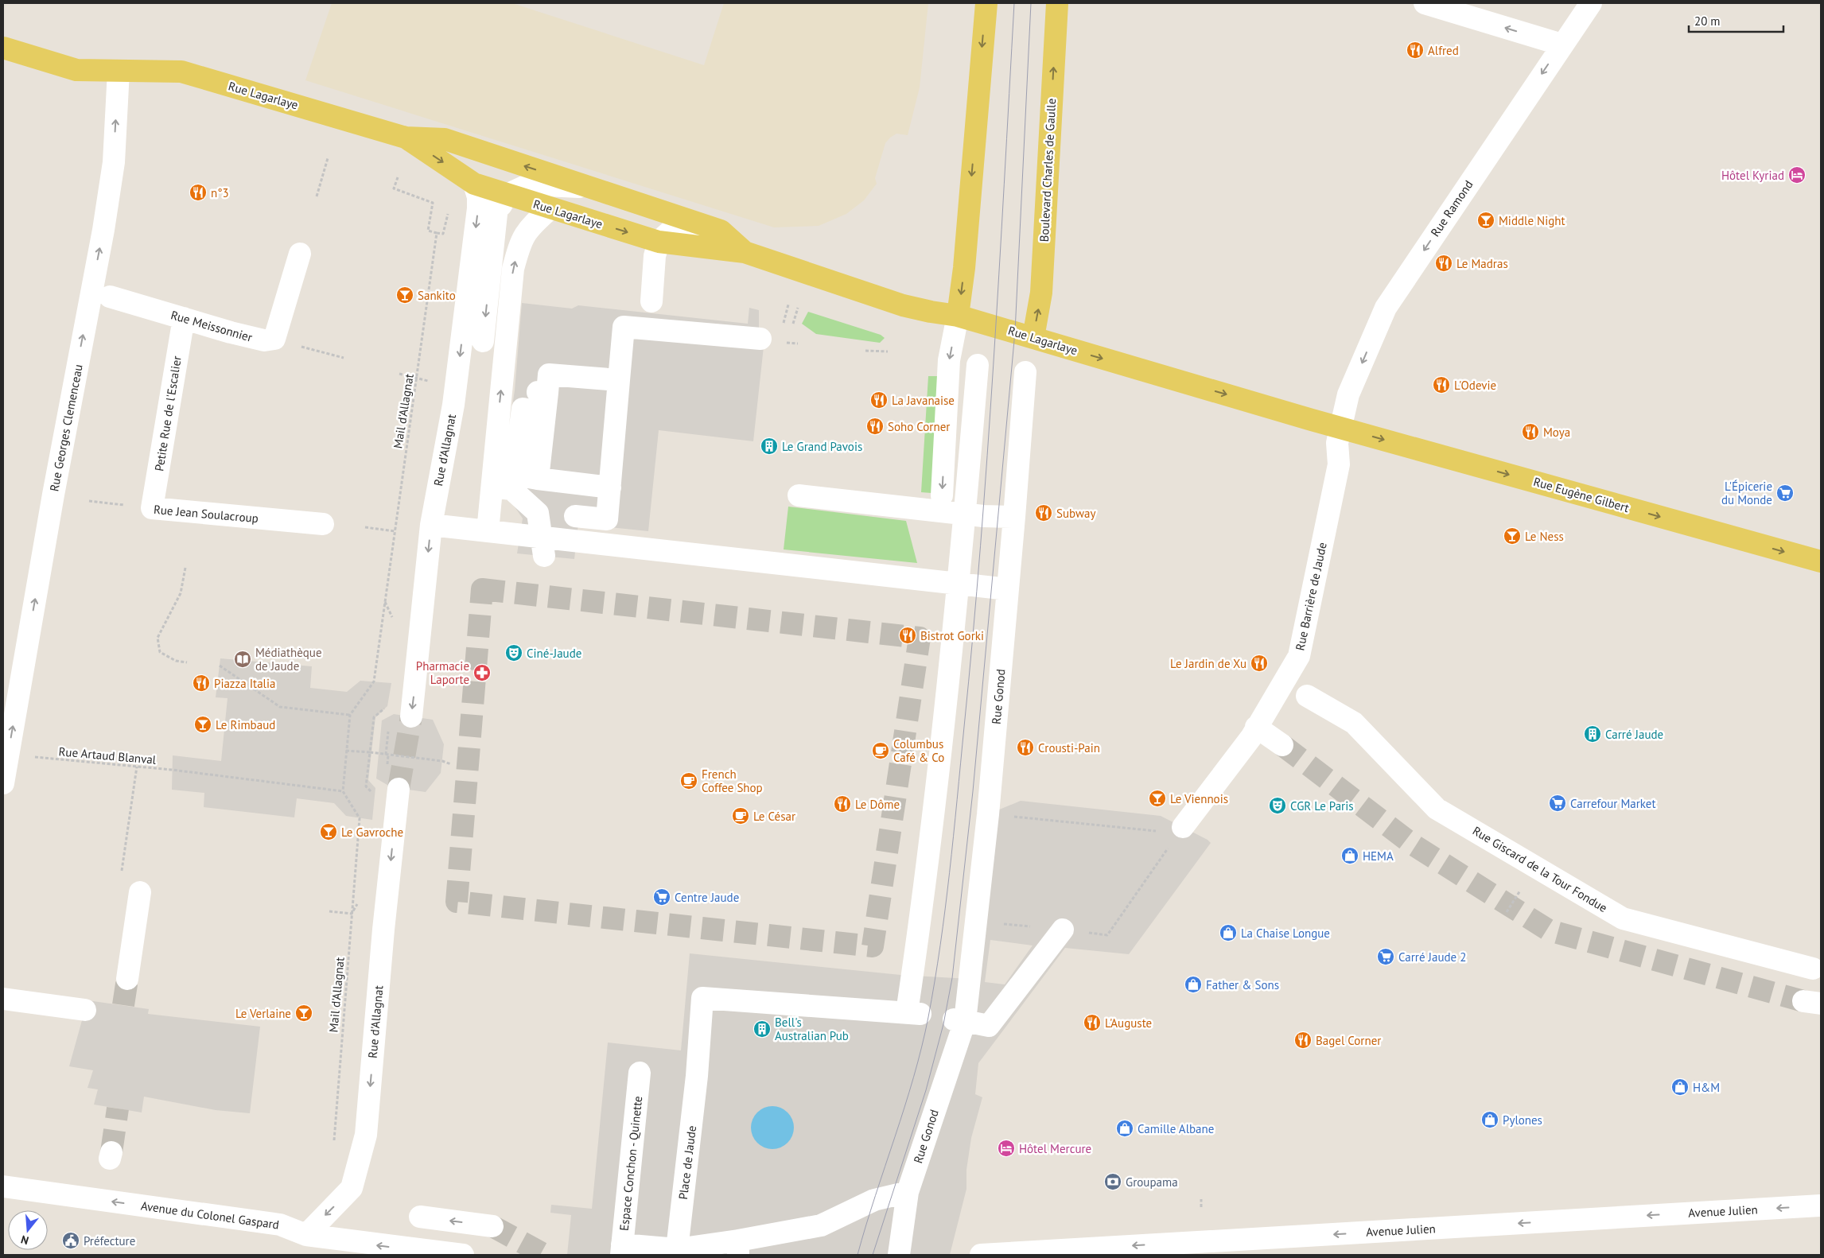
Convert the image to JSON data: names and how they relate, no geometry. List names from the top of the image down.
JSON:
{
  "streets": {
    "main road": ["Rue Lagarlaye", "Boulevard Charles de Gaulle", "Rue Eugène Gilbert"],
    "street": [
      "Rue Ramond",
      "Rue Meissonnier",
      "Petite Rue de l'Escalier",
      "Rue Georges Clemenceau",
      "Rue d'Allagnat",
      "Rue Jean Soulacroup",
      "Rue Barrière de Jaude",
      "Rue Gonod",
      "Rue Giscard de la Tour Fondue",
      "Place de Jaude",
      "Espace Conchon - Quinette",
      "Avenue Julien",
      "Avenue du Colonel Gaspard"
    ],
    "path": ["Mail d'Allagnat", "Rue Artaud Blanval"]
  },
  "crossings": [
    ["Rue Lagarlaye", "Boulevard Charles de Gaulle"],
    ["Rue Lagarlaye", "Rue Ramond"],
    ["Rue Lagarlaye", "Rue Georges Clemenceau"],
    ["Rue Lagarlaye", "Rue d'Allagnat"],
    ["Rue Lagarlaye", "Rue Eugène Gilbert"],
    ["Rue Lagarlaye", "Rue Barrière de Jaude"],
    ["Rue Ramond", "Rue Eugène Gilbert"],
    ["Rue Ramond", "Rue Barrière de Jaude"],
    ["Rue Meissonnier", "Petite Rue de l'Escalier"],
    ["Mail d'Allagnat", "Rue Artaud Blanval"],
    ["Petite Rue de l'Escalier", "Rue Jean Soulacroup"],
    ["Rue d'Allagnat", "Avenue du Colonel Gaspard"],
    ["Rue Eugène Gilbert", "Rue Barrière de Jaude"]
  ],
  "one_way": [
    "Rue Ramond",
    "Rue Georges Clemenceau",
    "Rue Eugène Gilbert",
    "Avenue Julien",
    "Avenue du Colonel Gaspard"
  ],
  "places": {
    "restaurant": [
      "Alfred",
      "n°3",
      "Le Madras",
      "L'Odevie",
      "La Javanaise",
      "Soho Corner",
      "Moya",
      "Subway",
      "Bistrot Gorki",
      "Le Jardin de Xu",
      "Piazza Italia",
      "Crousti-Pain",
      "Le Dôme",
      "L'Auguste",
      "Bagel Corner"
    ],
    "hotel": ["Hôtel Kyriad", "Hôtel Mercure"],
    "bar": [
      "Middle Night",
      "Sankito",
      "Le Ness",
      "Le Rimbaud",
      "Le Viennois",
      "Le Gavroche",
      "Le Verlaine"
    ],
    "building": ["Le Grand Pavois", "Carré Jaude", "Bell's Australian Pub"],
    "supermarket": [
      "L'Épicerie du Monde",
      "Carrefour Market",
      "Centre Jaude",
      "Carré Jaude 2"
    ],
    "theatre": ["Ciné-Jaude", "CGR Le Paris"],
    "library": ["Médiathèque de Jaude"],
    "pharmacy": ["Pharmacie Laporte"],
    "cafe": ["Columbus Café & Co", "French Coffee Shop", "Le César"],
    "shop": [
      "HEMA",
      "La Chaise Longue",
      "Father & Sons",
      "H&M",
      "Pylones",
      "Camille Albane"
    ],
    "bank": ["Groupama"],
    "public building": ["Préfecture"]
  },
  "scale_bar": "20 m",
  "north": "bottom"
}
